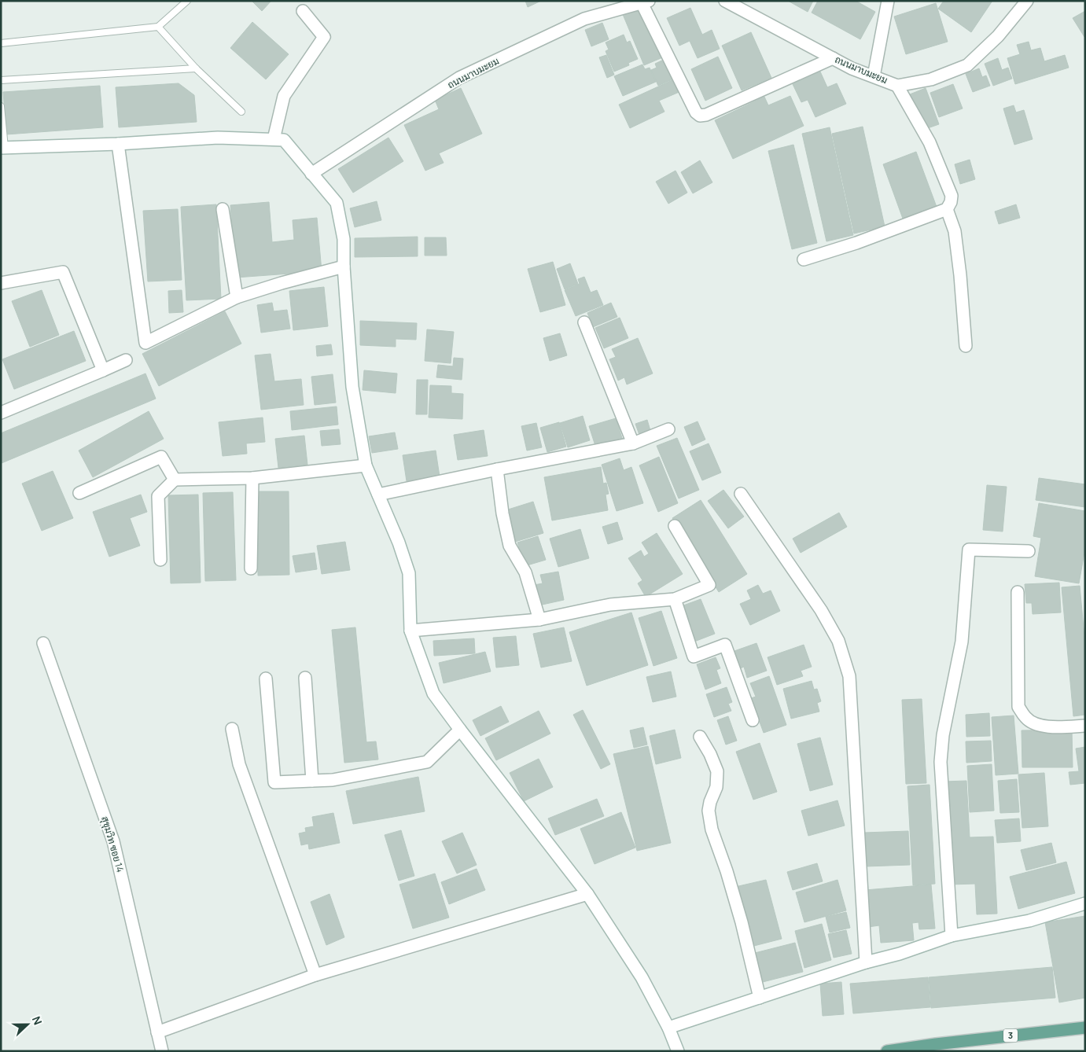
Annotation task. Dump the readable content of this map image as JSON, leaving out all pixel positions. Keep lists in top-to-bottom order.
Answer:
{
  "streets": {
    "main road": ["3"],
    "street": ["ถนนมาบมะยม", "สุขุมวิท ซอย 14"]
  },
  "north": "right"
}
